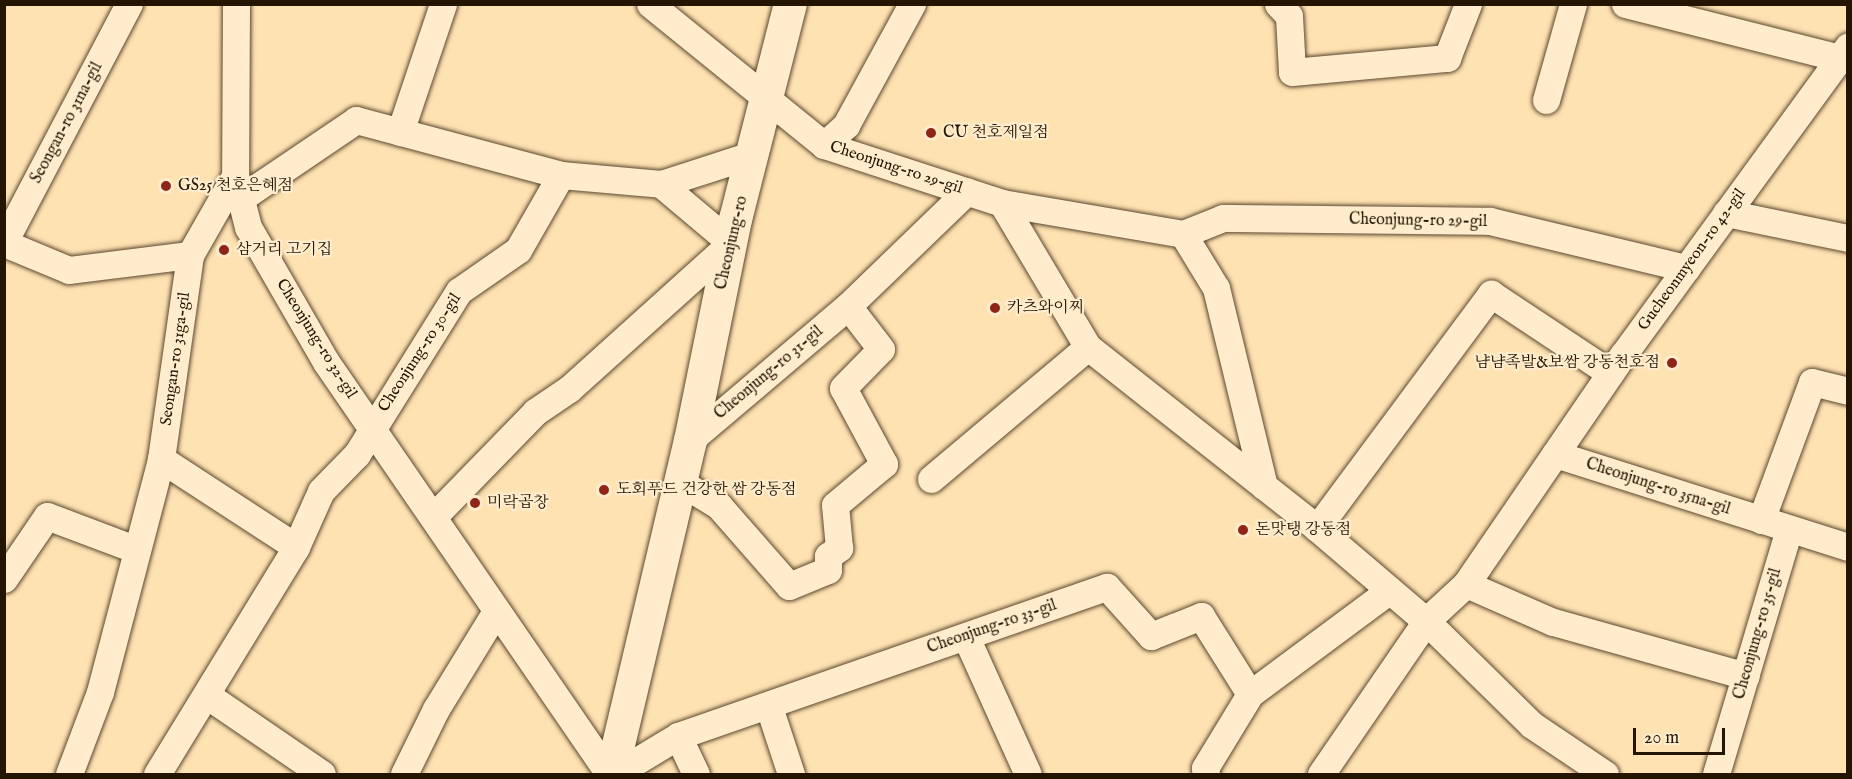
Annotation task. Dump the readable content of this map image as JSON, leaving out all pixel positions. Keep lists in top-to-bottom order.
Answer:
{
  "streets": {
    "street": [
      "Seongan-ro 31na-gil",
      "Cheonjung-ro 29-gil",
      "Cheonjung-ro",
      "Gucheonmyeon-ro 42-gil",
      "Cheonjung-ro 32-gil",
      "Cheonjung-ro 30-gil",
      "Seongan-ro 31ga-gil",
      "Cheonjung-ro 31-gil",
      "Cheonjung-ro 35na-gil",
      "Cheonjung-ro 33-gil",
      "Cheonjung-ro 35-gil"
    ]
  },
  "crossings": [
    ["Seongan-ro 31na-gil", "Seongan-ro 31ga-gil"],
    ["Cheonjung-ro 29-gil", "Cheonjung-ro"],
    ["Cheonjung-ro 29-gil", "Gucheonmyeon-ro 42-gil"],
    ["Cheonjung-ro 29-gil", "Cheonjung-ro 31-gil"],
    ["Cheonjung-ro", "Cheonjung-ro 32-gil"],
    ["Cheonjung-ro", "Cheonjung-ro 31-gil"],
    ["Cheonjung-ro", "Cheonjung-ro 33-gil"],
    ["Gucheonmyeon-ro 42-gil", "Cheonjung-ro 35na-gil"],
    ["Cheonjung-ro 32-gil", "Cheonjung-ro 30-gil"],
    ["Cheonjung-ro 32-gil", "Seongan-ro 31ga-gil"],
    ["Cheonjung-ro 32-gil", "Cheonjung-ro 33-gil"],
    ["Cheonjung-ro 35na-gil", "Cheonjung-ro 35-gil"]
  ],
  "places": [
    "CU 천호제일점",
    "GS25 천호은혜점",
    "삼거리 고기집",
    "카츠와이찌",
    "냠냠족발&보쌈 강동천호점",
    "도회푸드 건강한 쌈 강동점",
    "미락곱창",
    "돈맛탱 강동점"
  ],
  "scale_bar": "20 m"
}
